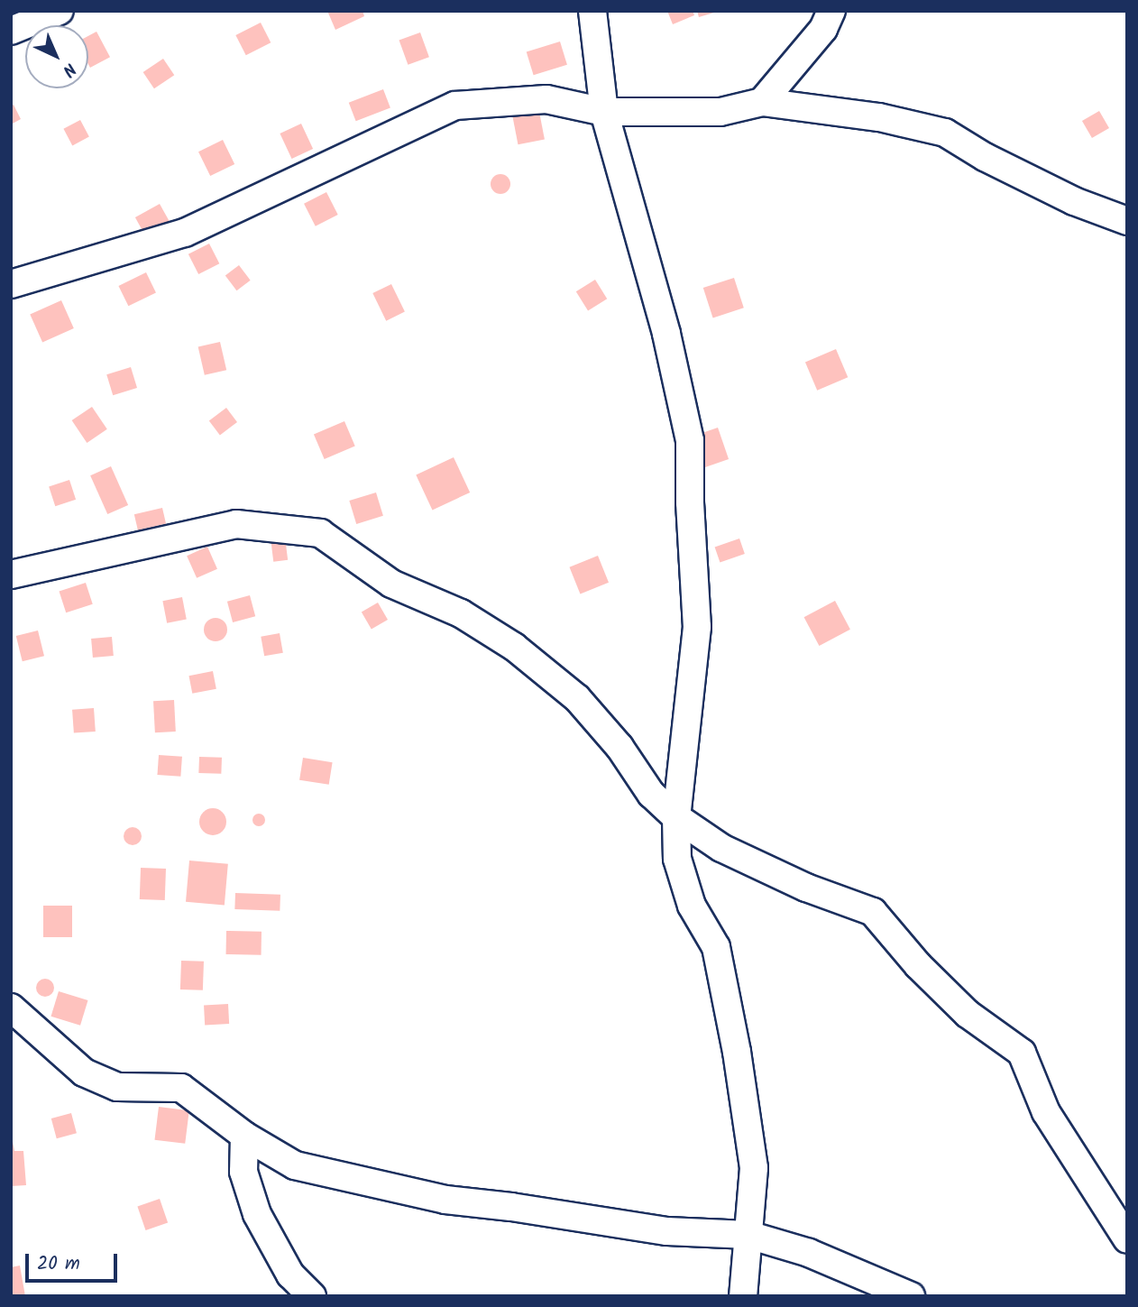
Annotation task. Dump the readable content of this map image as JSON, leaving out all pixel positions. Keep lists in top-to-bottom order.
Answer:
{
  "scale_bar": "20 m",
  "north": "bottom right"
}
